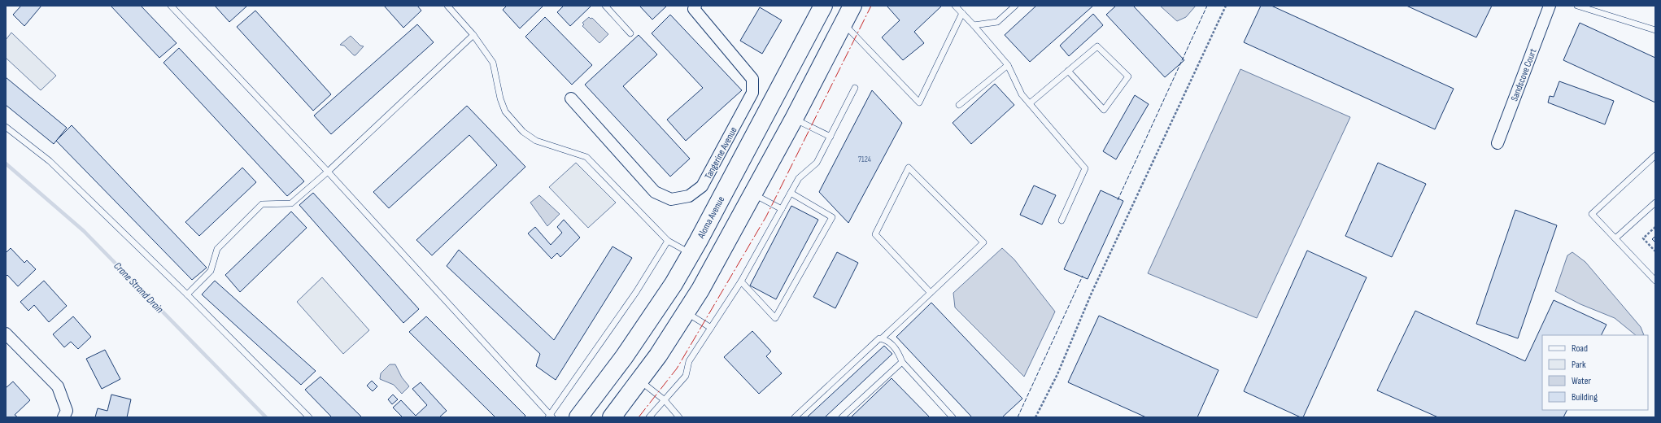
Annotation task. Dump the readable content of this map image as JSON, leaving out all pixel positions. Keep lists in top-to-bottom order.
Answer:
{
  "streets": {
    "main road": ["Aloma Avenue"],
    "street": ["Sandscove Court", "Tangerine Avenue"]
  },
  "water": ["Crane Strand Drain"],
  "house_numbers": ["7124"],
  "legend": [
    "Road",
    "Park",
    "Water",
    "Building"
  ]
}
